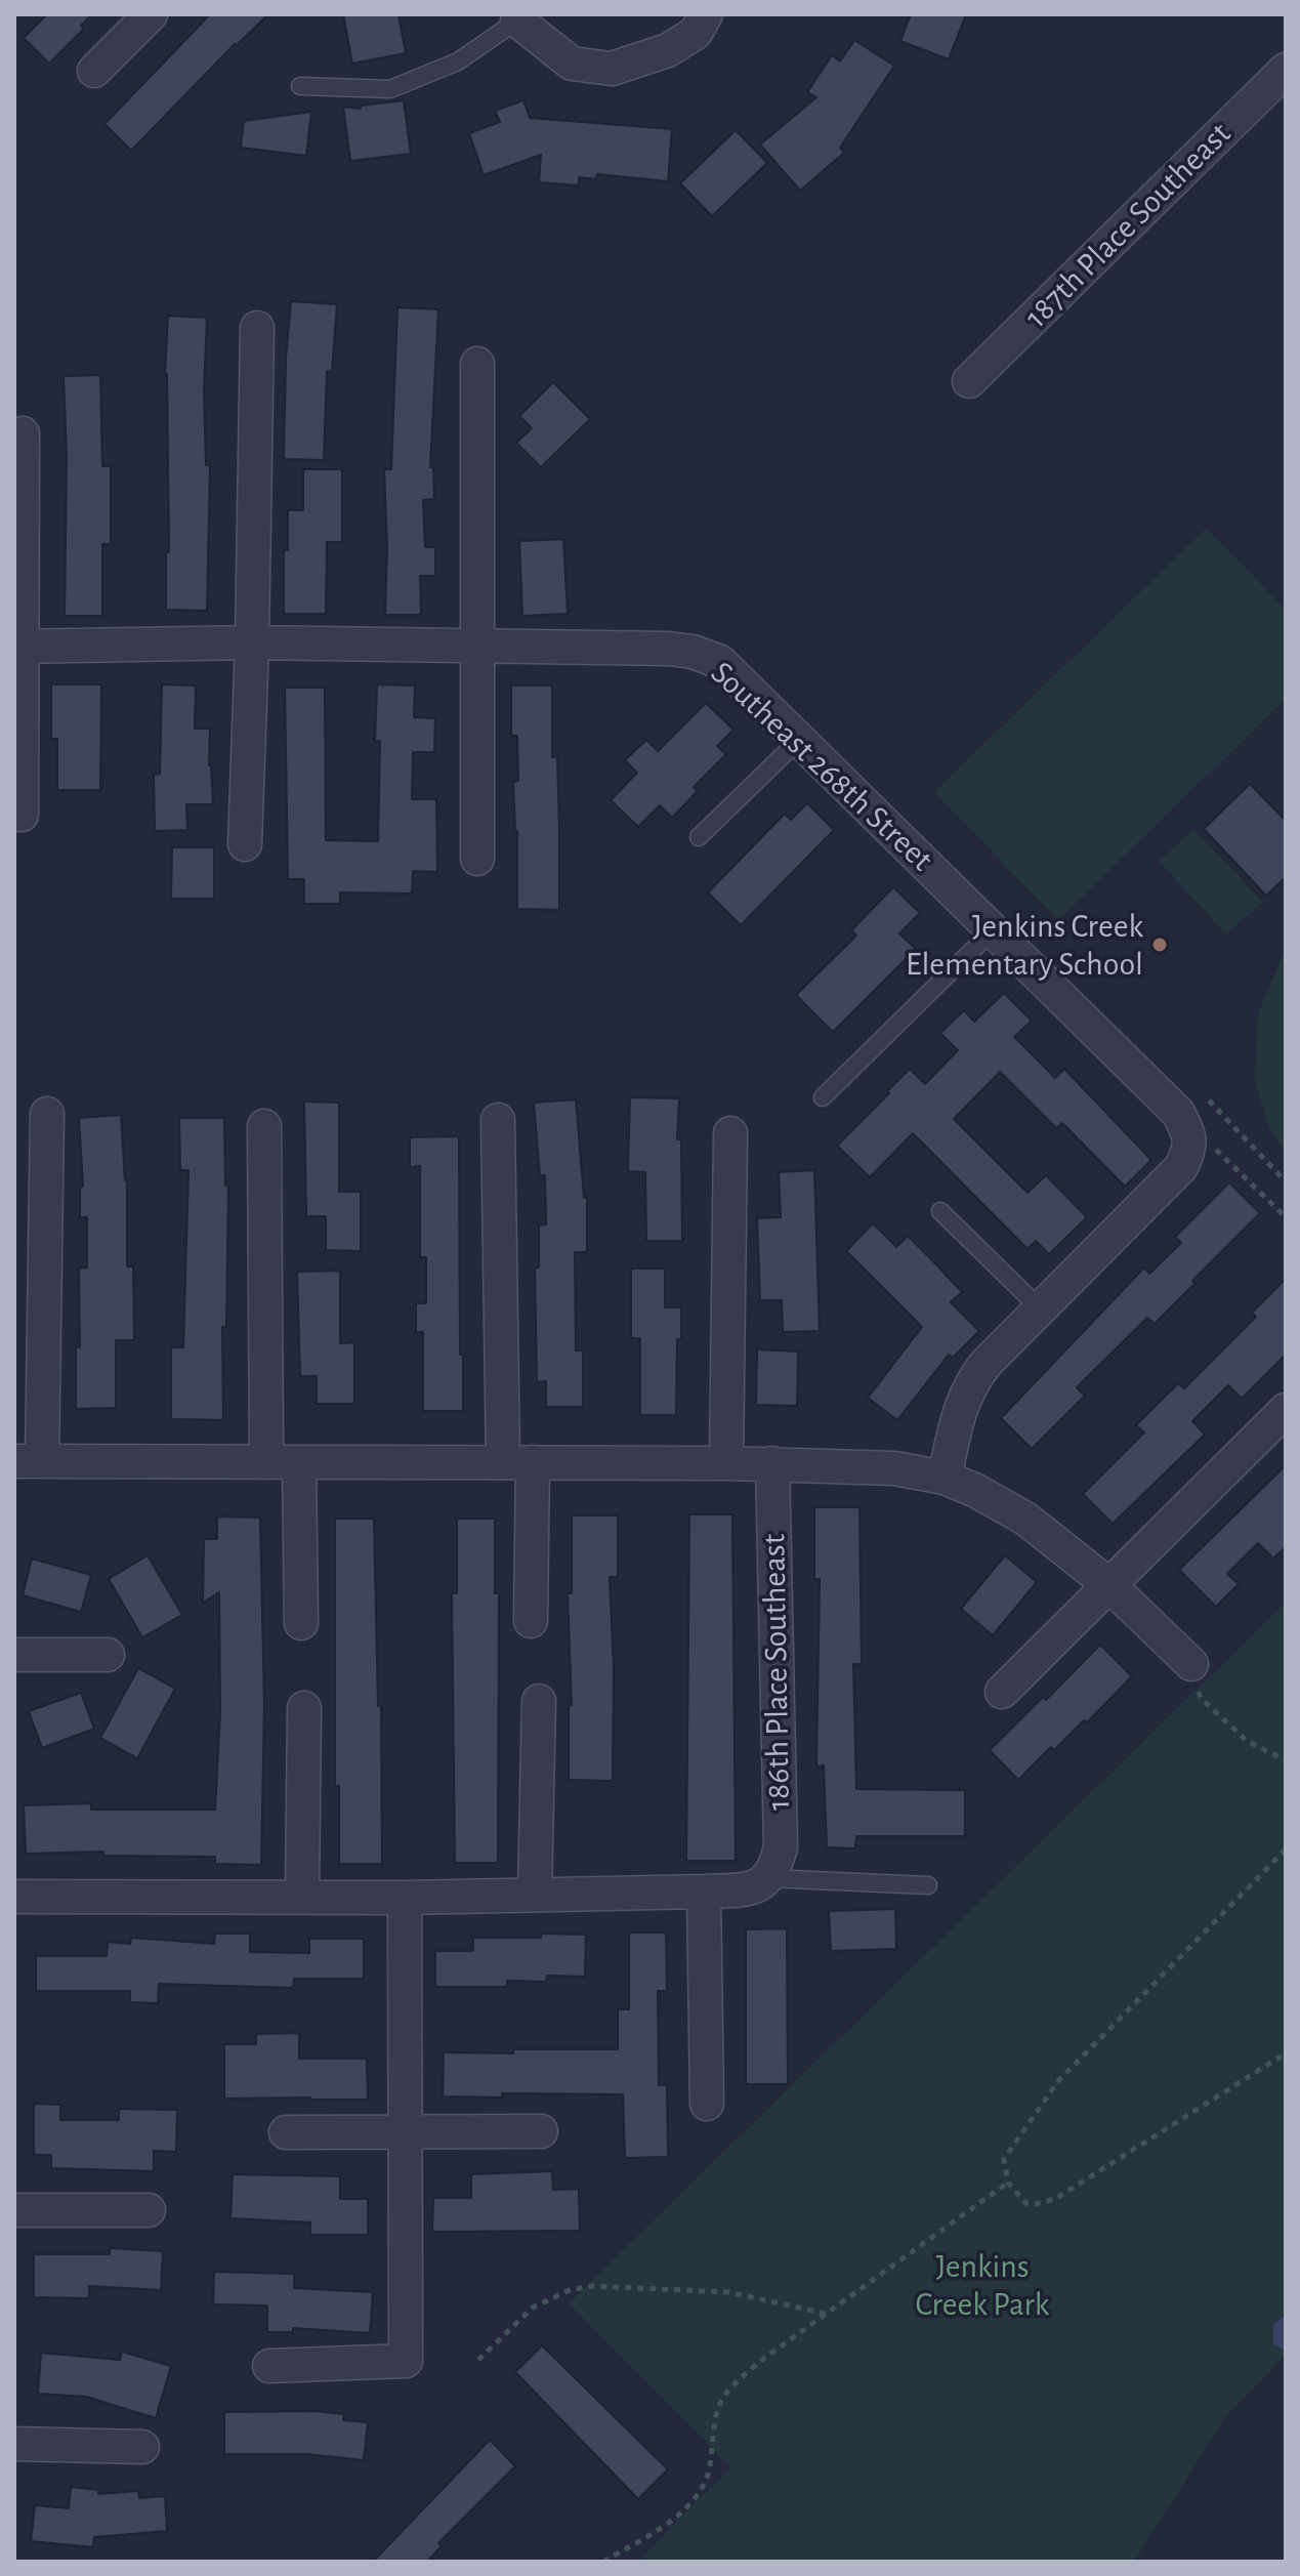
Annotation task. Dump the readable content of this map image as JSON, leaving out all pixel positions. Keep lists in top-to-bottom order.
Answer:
{
  "streets": {
    "street": ["187th Place Southeast", "Southeast 268th Street", "186th Place Southeast"]
  },
  "parks": ["Jenkins Creek Park"],
  "places": ["Jenkins Creek Elementary School"]
}
